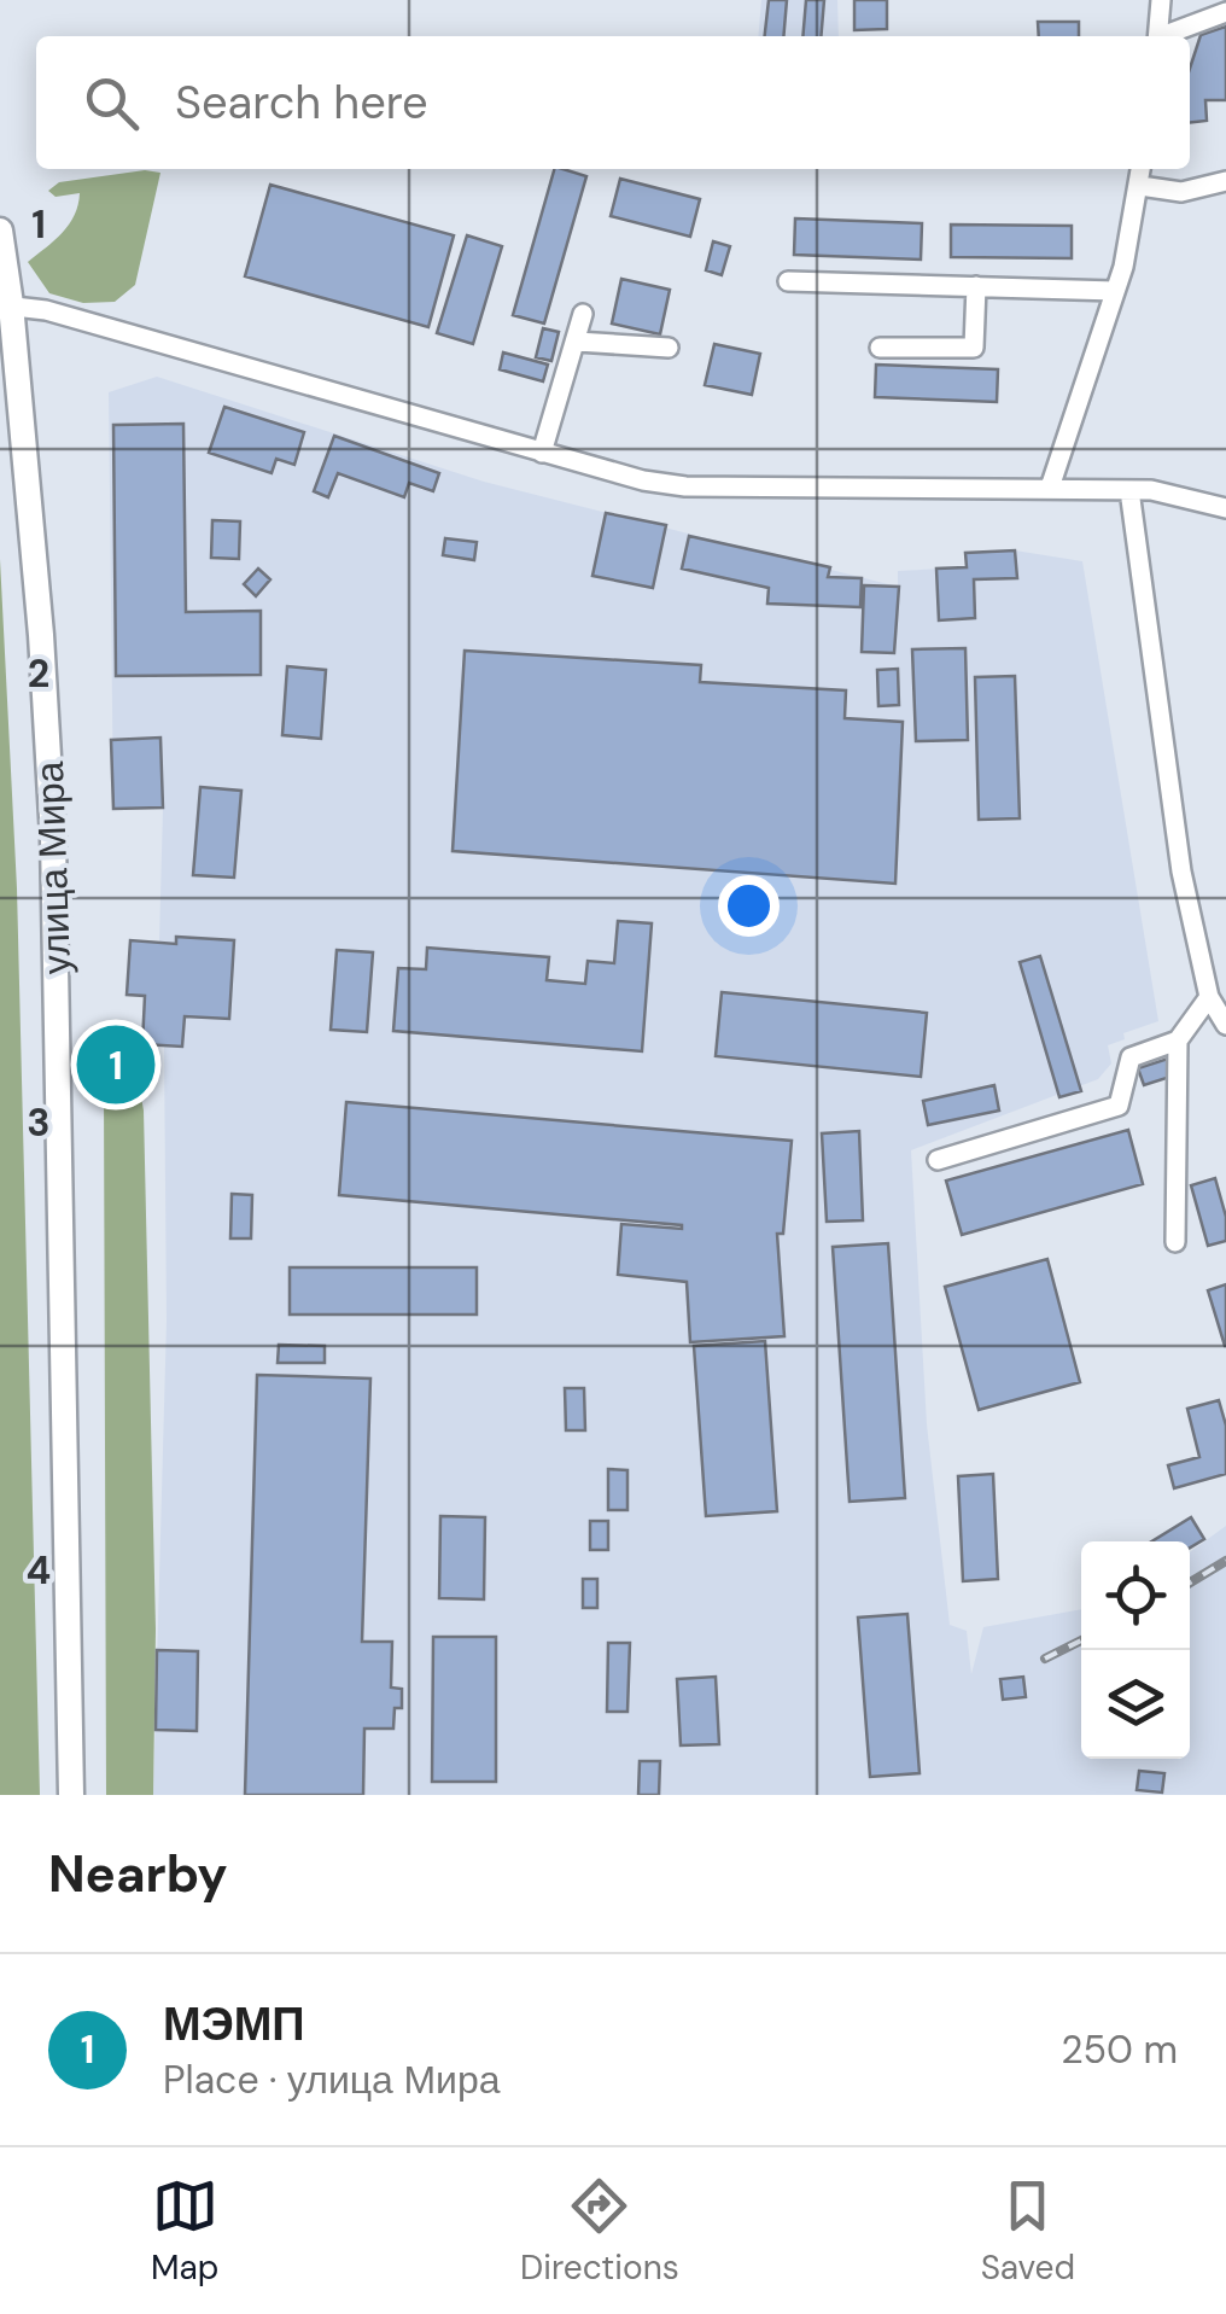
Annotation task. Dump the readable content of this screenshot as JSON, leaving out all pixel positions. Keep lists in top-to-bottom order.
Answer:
{
  "streets": {
    "main road": ["улица Мира"]
  },
  "page": {
    "search": "Search here",
    "pins": "1",
    "heading": "Nearby",
    "list": [
      {
        "mark": "1",
        "name": "МЭМП",
        "note": "Place · улица Мира",
        "value": "250 m"
      }
    ],
    "nav": ["Map", "Directions", "Saved"]
  },
  "grid": {
    "rows": [
      "1",
      "2",
      "3",
      "4"
    ]
  }
}
